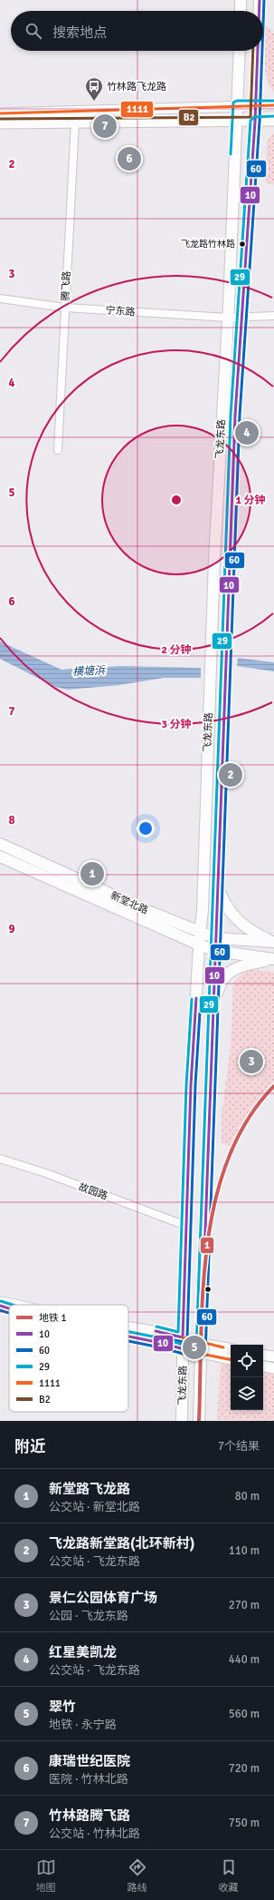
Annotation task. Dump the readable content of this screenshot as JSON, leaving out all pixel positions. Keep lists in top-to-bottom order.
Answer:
{
  "streets": {
    "main road": ["飞龙东路", "新堂北路"],
    "street": ["腾飞路", "宁东路", "故园路"]
  },
  "crossings": [
    ["腾飞路", "宁东路"],
    ["宁东路", "飞龙东路"],
    ["飞龙东路", "新堂北路"],
    ["飞龙东路", "故园路"]
  ],
  "water": ["横塘浜"],
  "places": {
    "bus stop": ["竹林路飞龙路"],
    "other": ["飞龙路竹林路"]
  },
  "lines": [
    "transit line 10",
    "transit line 60",
    "transit line B2",
    "transit line 29",
    "transit line 1111",
    "metro line 1"
  ],
  "legend": [
    "地铁 1",
    "10",
    "60",
    "29",
    "1111",
    "B2"
  ],
  "page": {
    "search": "搜索地点",
    "pins": [
      "7",
      "6",
      "4",
      "2",
      "1",
      "3",
      "5"
    ],
    "heading": ["附近", "7个结果"],
    "list": [
      {
        "mark": "1",
        "name": "新堂路飞龙路",
        "note": "公交站 · 新堂北路",
        "value": "80 m"
      },
      {
        "mark": "2",
        "name": "飞龙路新堂路(北环新村)",
        "note": "公交站 · 飞龙东路",
        "value": "110 m"
      },
      {
        "mark": "3",
        "name": "景仁公园体育广场",
        "note": "公园 · 飞龙东路",
        "value": "270 m"
      },
      {
        "mark": "4",
        "name": "红星美凯龙",
        "note": "公交站 · 飞龙东路",
        "value": "440 m"
      },
      {
        "mark": "5",
        "name": "翠竹",
        "note": "地铁 · 永宁路",
        "value": "560 m"
      },
      {
        "mark": "6",
        "name": "康瑞世纪医院",
        "note": "医院 · 竹林北路",
        "value": "720 m"
      },
      {
        "mark": "7",
        "name": "竹林路腾飞路",
        "note": "公交站 · 竹林北路",
        "value": "750 m"
      }
    ],
    "nav": ["地图", "路线", "收藏"]
  },
  "grid": {
    "rows": [
      "2",
      "3",
      "4",
      "5",
      "6",
      "7",
      "8",
      "9"
    ]
  },
  "rings": ["1 分钟", "2 分钟", "3 分钟"]
}
